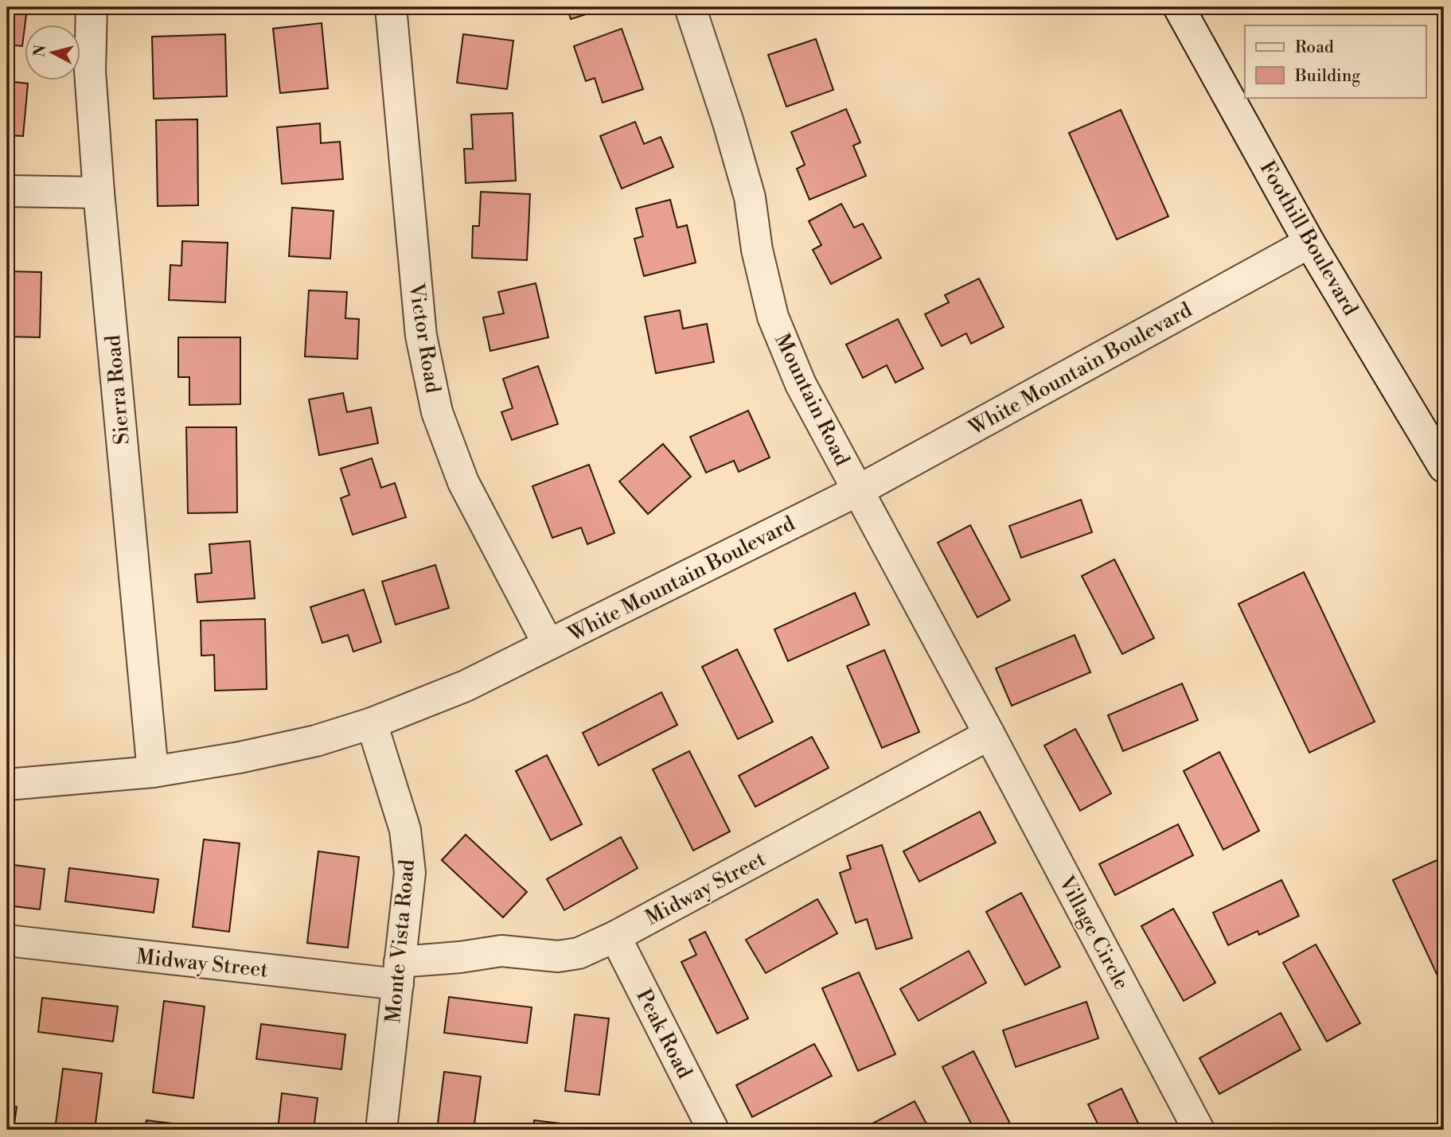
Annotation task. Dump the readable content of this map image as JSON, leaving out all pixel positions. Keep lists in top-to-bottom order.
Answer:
{
  "streets": {
    "street": [
      "Foothill Boulevard",
      "Victor Road",
      "White Mountain Boulevard",
      "Sierra Road",
      "Mountain Road",
      "Midway Street",
      "Village Circle",
      "Monte Vista Road",
      "Peak Road"
    ]
  },
  "crossings": [
    ["Foothill Boulevard", "White Mountain Boulevard"],
    ["Victor Road", "White Mountain Boulevard"],
    ["White Mountain Boulevard", "Sierra Road"],
    ["White Mountain Boulevard", "Mountain Road"],
    ["White Mountain Boulevard", "Monte Vista Road"],
    ["Mountain Road", "Midway Street"],
    ["Mountain Road", "Village Circle"],
    ["Midway Street", "Village Circle"],
    ["Midway Street", "Monte Vista Road"],
    ["Midway Street", "Peak Road"]
  ],
  "legend": ["Road", "Building"],
  "north": "left"
}
